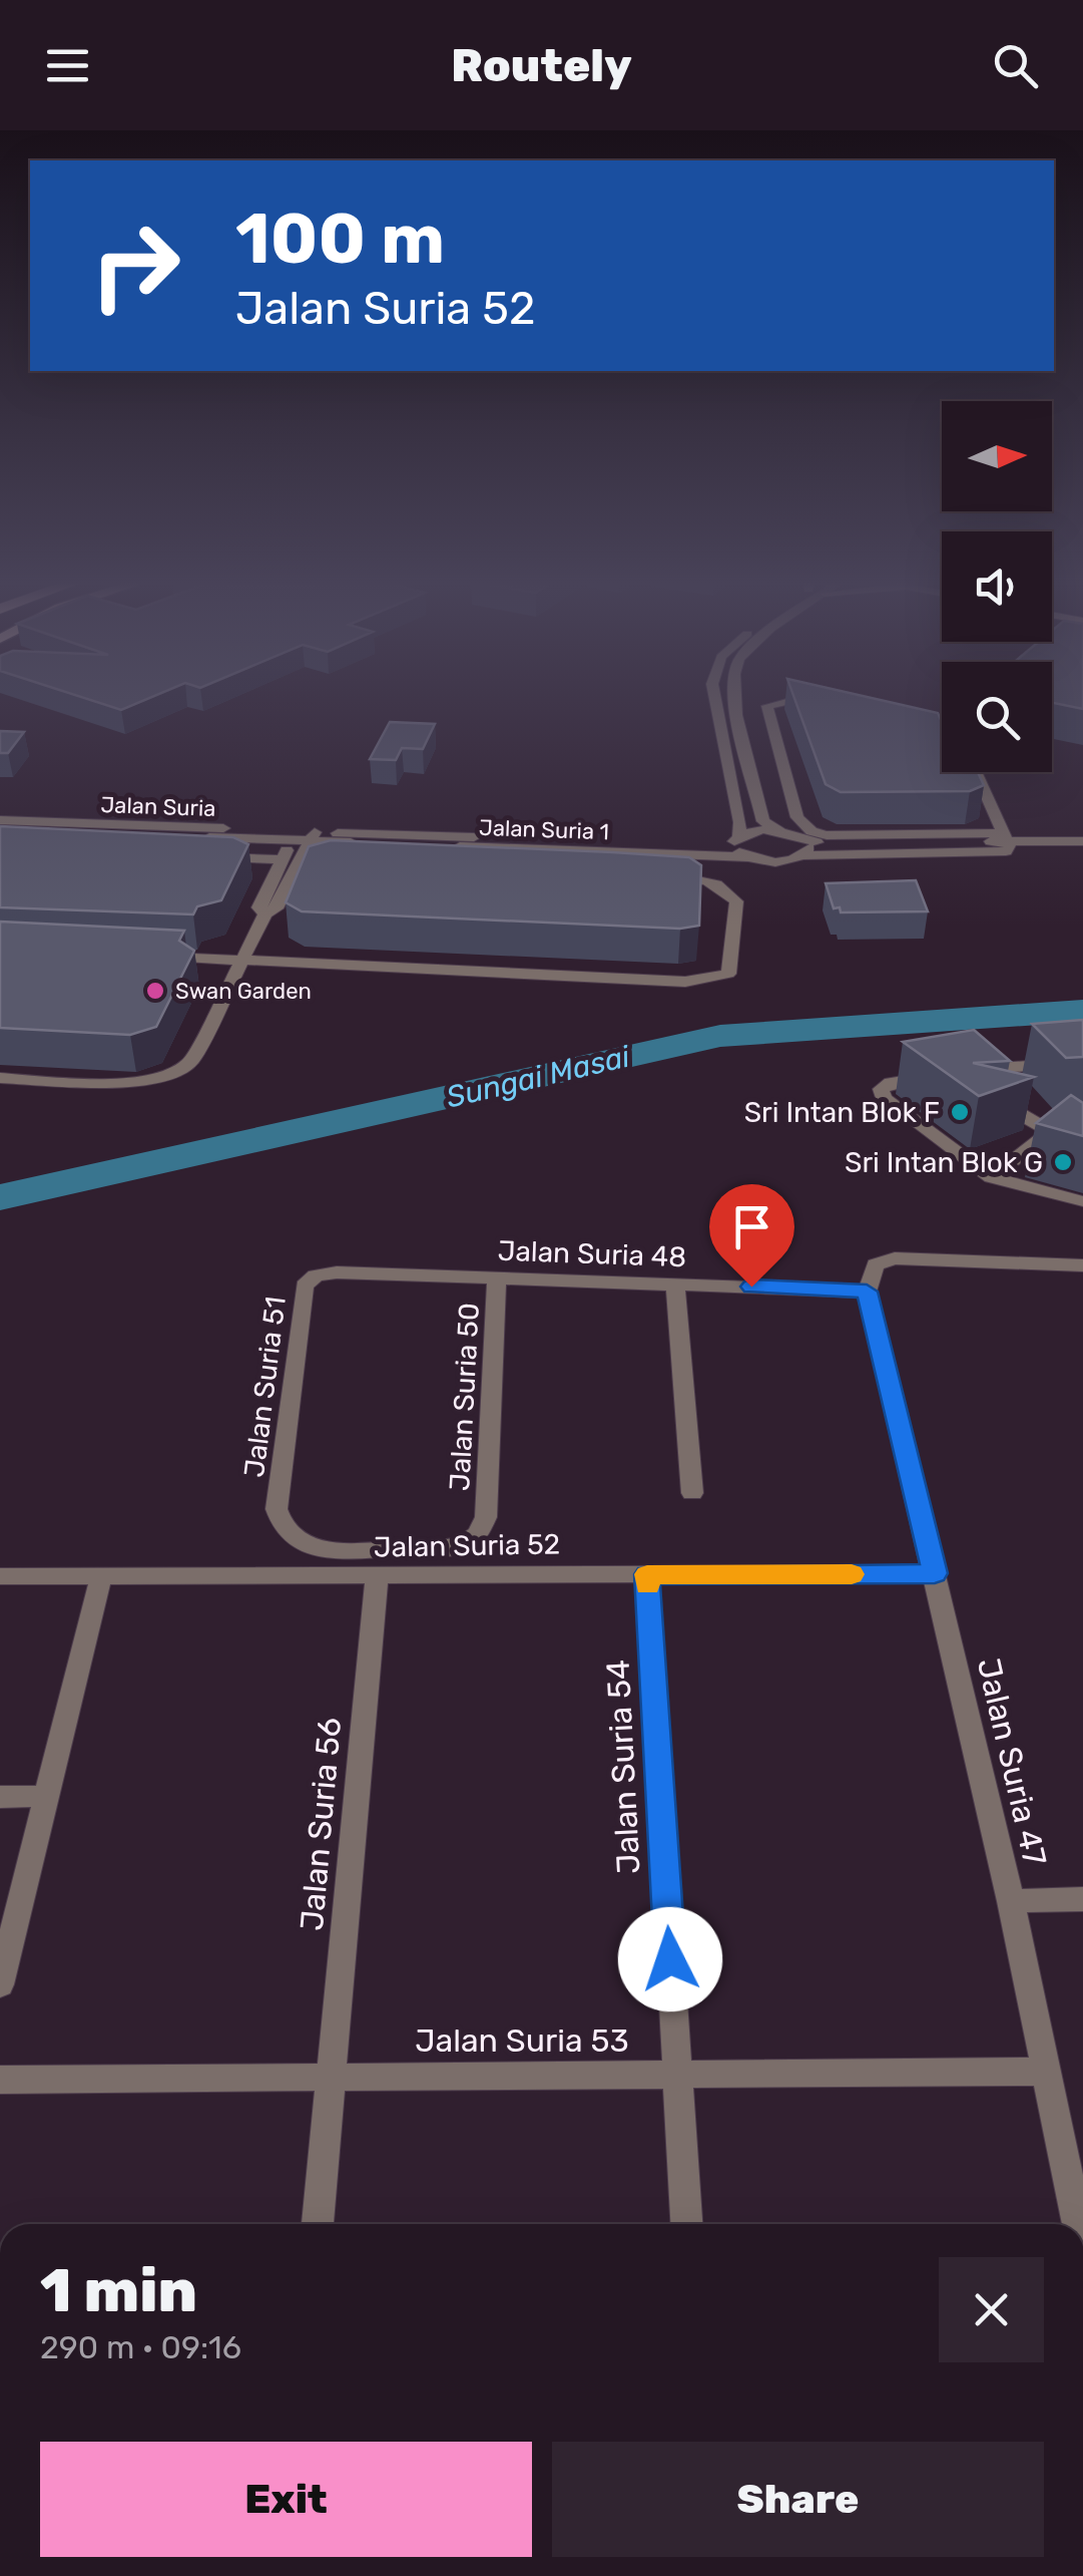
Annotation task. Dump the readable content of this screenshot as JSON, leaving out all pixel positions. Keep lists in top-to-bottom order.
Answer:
{
  "streets": {
    "street": [
      "Jalan Suria",
      "Jalan Suria 1",
      "Jalan Suria 48",
      "Jalan Suria 51",
      "Jalan Suria 50",
      "Jalan Suria 52",
      "Jalan Suria 47",
      "Jalan Suria 54",
      "Jalan Suria 56",
      "Jalan Suria 53"
    ]
  },
  "crossings": [
    ["Jalan Suria", "Jalan Suria 1"],
    ["Jalan Suria 48", "Jalan Suria 51"],
    ["Jalan Suria 48", "Jalan Suria 50"],
    ["Jalan Suria 48", "Jalan Suria 47"],
    ["Jalan Suria 51", "Jalan Suria 50"],
    ["Jalan Suria 52", "Jalan Suria 47"],
    ["Jalan Suria 52", "Jalan Suria 54"],
    ["Jalan Suria 52", "Jalan Suria 56"],
    ["Jalan Suria 47", "Jalan Suria 53"],
    ["Jalan Suria 54", "Jalan Suria 53"],
    ["Jalan Suria 56", "Jalan Suria 53"]
  ],
  "water": ["Sungai Masai"],
  "places": ["Swan Garden", "Sri Intan Blok F", "Sri Intan Blok G"],
  "north": "right",
  "page": {
    "header": "Routely",
    "turn": ["100 m", "Jalan Suria 52"],
    "heading": ["1 min", "290 m · 09:16"],
    "buttons": ["Exit", "Share"]
  }
}
